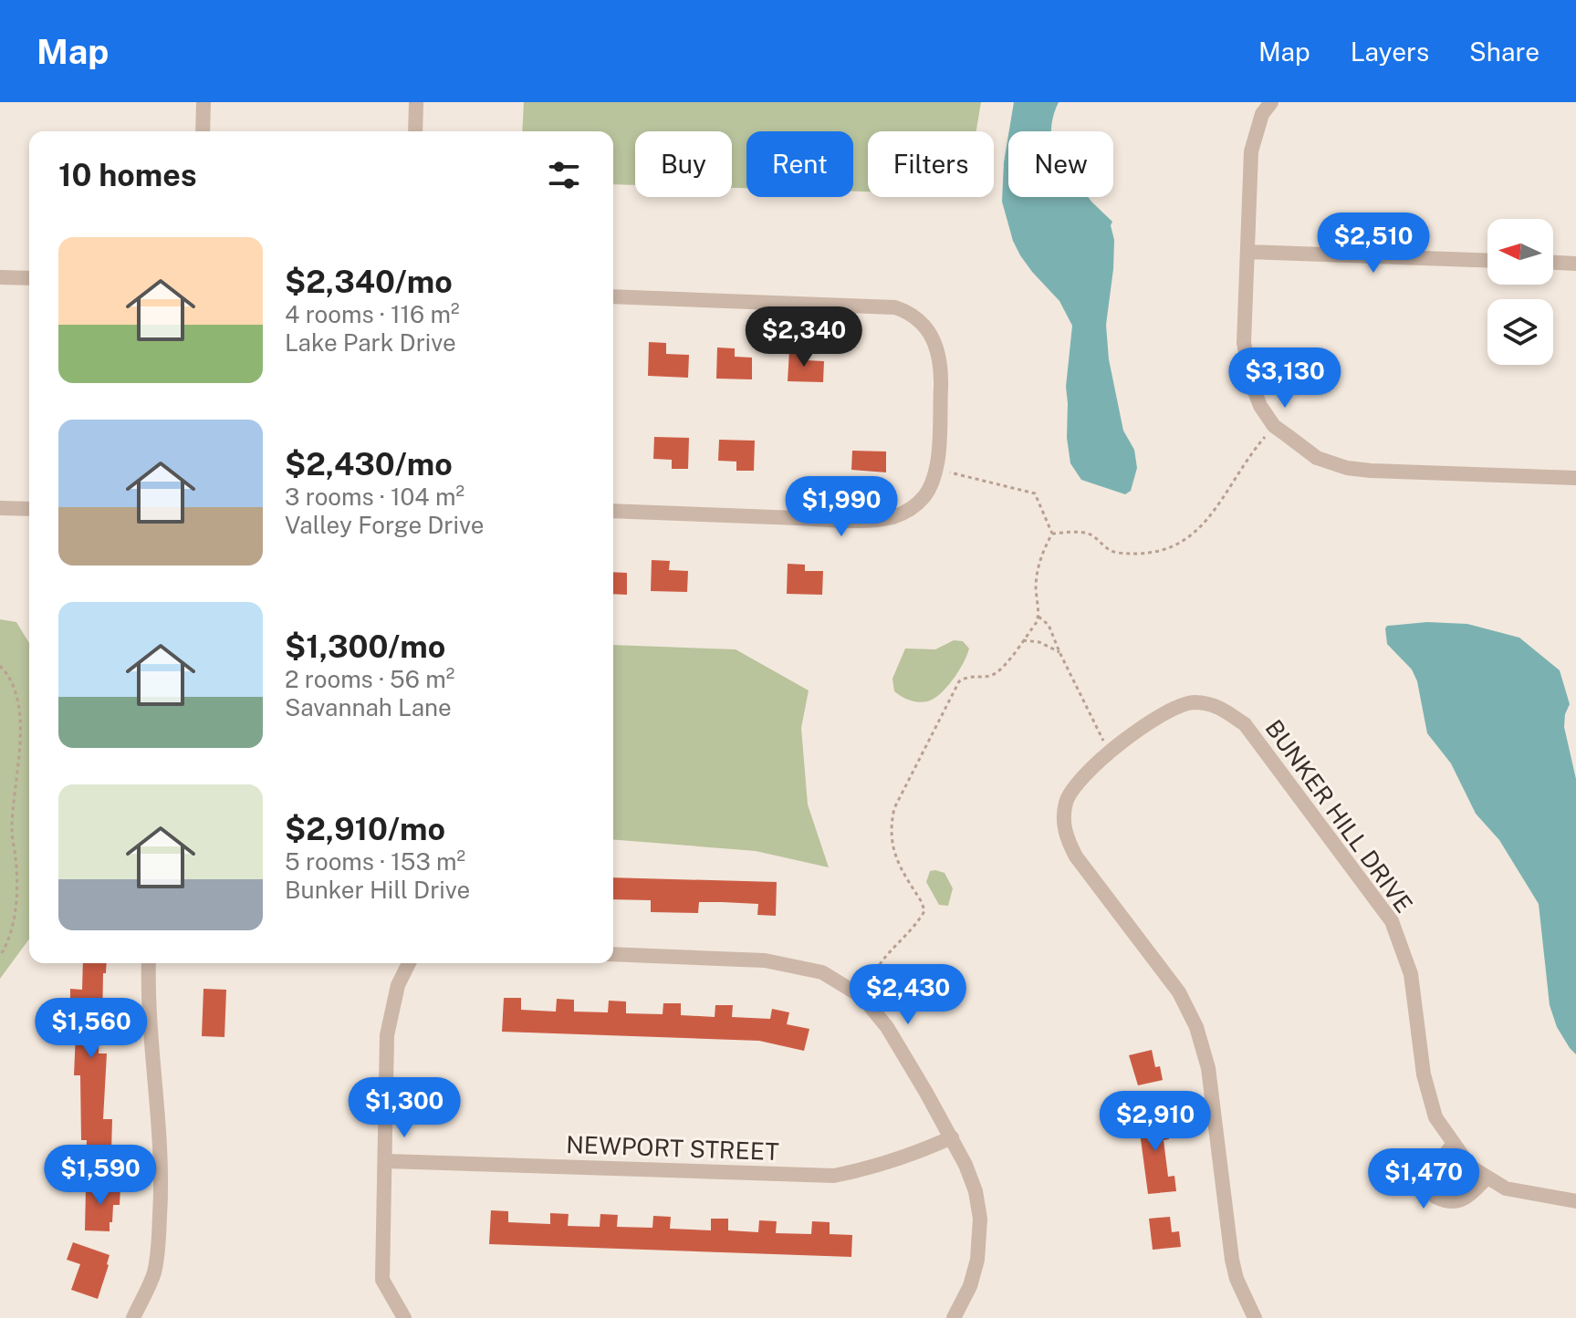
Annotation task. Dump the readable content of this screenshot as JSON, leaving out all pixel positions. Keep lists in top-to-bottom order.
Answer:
{
  "streets": {
    "street": ["BUNKER HILL DRIVE", "NEWPORT STREET"]
  },
  "north": "left",
  "page": {
    "header": "Map",
    "nav": ["Map", "Layers", "Share"],
    "chip": [
      "Buy",
      "Rent",
      "Filters",
      "New"
    ],
    "heading": "10 homes",
    "price": [
      "$2,510",
      "$2,340",
      "$3,130",
      "$1,990",
      "$2,430",
      "$1,560",
      "$1,300",
      "$2,910",
      "$1,590",
      "$1,470"
    ],
    "list": [
      {
        "name": "$2,340/mo",
        "note": "4 rooms · 116 m² · Lake Park Drive"
      },
      {
        "name": "$2,430/mo",
        "note": "3 rooms · 104 m² · Valley Forge Drive"
      },
      {
        "name": "$1,300/mo",
        "note": "2 rooms · 56 m² · Savannah Lane"
      },
      {
        "name": "$2,910/mo",
        "note": "5 rooms · 153 m² · Bunker Hill Drive"
      }
    ]
  }
}
